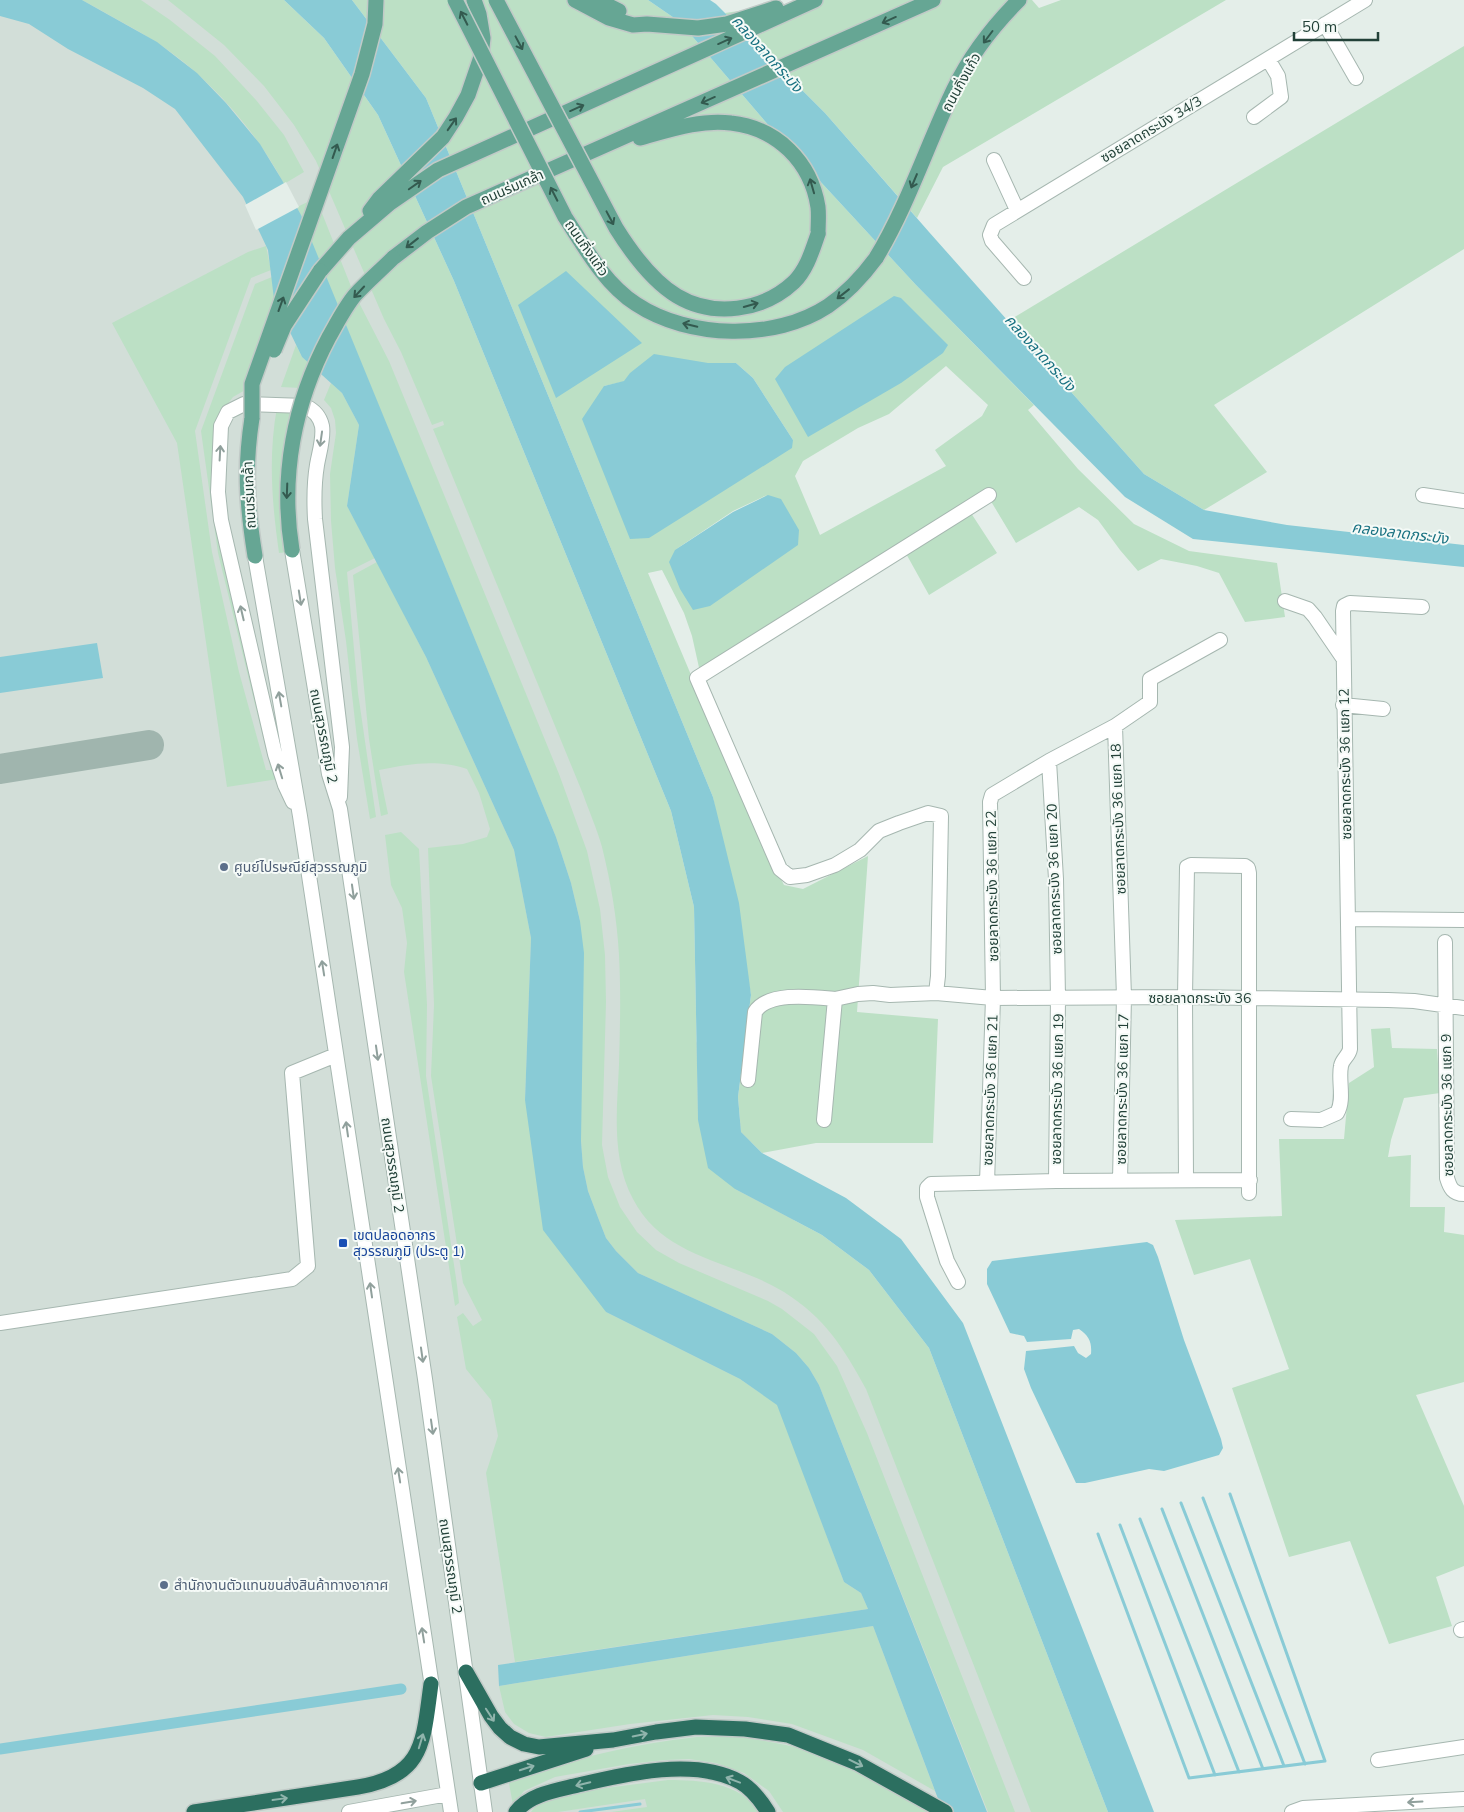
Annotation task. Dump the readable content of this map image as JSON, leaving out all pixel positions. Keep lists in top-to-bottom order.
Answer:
{
  "streets": {
    "main road": ["ถนนกิ่งแก้ว", "ถนนร่มเกล้า"],
    "street": [
      "ซอยลาดกระบัง 34/3",
      "ถนนสุวรรณภูมิ 2",
      "ซอยลาดกระบัง 36 แยก 12",
      "ซอยลาดกระบัง 36 แยก 18",
      "ซอยลาดกระบัง 36 แยก 20",
      "ซอยลาดกระบัง 36 แยก 22",
      "ซอยลาดกระบัง 36",
      "ซอยลาดกระบัง 36 แยก 19",
      "ซอยลาดกระบัง 36 แยก 17",
      "ซอยลาดกระบัง 36 แยก 21",
      "ซอยลาดกระบัง 36 แยก 9"
    ]
  },
  "crossings": [
    ["ถนนร่มเกล้า", "ถนนสุวรรณภูมิ 2"],
    ["ซอยลาดกระบัง 36 แยก 12", "ซอยลาดกระบัง 36"],
    ["ซอยลาดกระบัง 36 แยก 18", "ซอยลาดกระบัง 36 แยก 22"],
    ["ซอยลาดกระบัง 36 แยก 18", "ซอยลาดกระบัง 36"],
    ["ซอยลาดกระบัง 36 แยก 18", "ซอยลาดกระบัง 36 แยก 17"],
    ["ซอยลาดกระบัง 36 แยก 20", "ซอยลาดกระบัง 36 แยก 22"],
    ["ซอยลาดกระบัง 36 แยก 20", "ซอยลาดกระบัง 36"],
    ["ซอยลาดกระบัง 36 แยก 20", "ซอยลาดกระบัง 36 แยก 19"],
    ["ซอยลาดกระบัง 36 แยก 22", "ซอยลาดกระบัง 36"],
    ["ซอยลาดกระบัง 36 แยก 22", "ซอยลาดกระบัง 36 แยก 21"],
    ["ซอยลาดกระบัง 36", "ซอยลาดกระบัง 36 แยก 19"],
    ["ซอยลาดกระบัง 36", "ซอยลาดกระบัง 36 แยก 17"],
    ["ซอยลาดกระบัง 36", "ซอยลาดกระบัง 36 แยก 21"],
    ["ซอยลาดกระบัง 36", "ซอยลาดกระบัง 36 แยก 9"]
  ],
  "water": ["คลองลาดกระบัง"],
  "places": {
    "other": ["ศูนย์ไปรษณีย์สุวรรณภูมิ", "สำนักงานตัวแทนขนส่งสินค้าทางอากาศ"],
    "transit": ["เขตปลอดอากร สุวรรณภูมิ (ประตู 1)"]
  },
  "scale_bar": "50 m"
}
